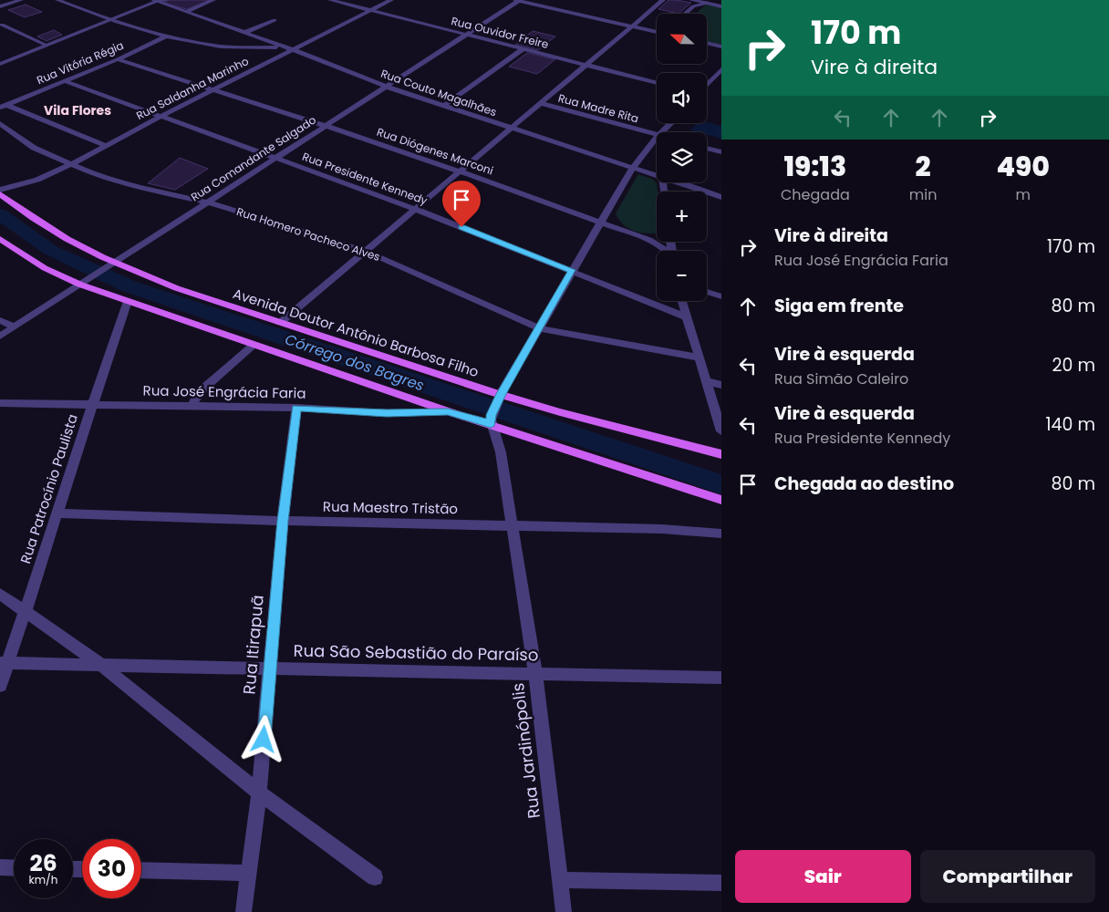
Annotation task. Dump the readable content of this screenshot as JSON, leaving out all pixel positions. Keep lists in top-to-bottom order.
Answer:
{
  "streets": {
    "main road": ["Avenida Doutor Antônio Barbosa Filho"],
    "street": [
      "Rua Ouvidor Freire",
      "Rua Vitória Régia",
      "Rua Saldanha Marinho",
      "Rua Couto Magalhães",
      "Rua Madre Rita",
      "Rua Diógenes Marconi",
      "Rua Comandante Salgado",
      "Rua Presidente Kennedy",
      "Rua Homero Pacheco Alves",
      "Rua José Engrácia Faria",
      "Rua Patrocínio Paulista",
      "Rua Maestro Tristão",
      "Rua Itirapuã",
      "Rua São Sebastião do Paraíso",
      "Rua Jardinópolis"
    ]
  },
  "crossings": [
    ["Rua Ouvidor Freire", "Rua Saldanha Marinho"],
    ["Rua Ouvidor Freire", "Rua Comandante Salgado"],
    ["Rua Vitória Régia", "Rua Diógenes Marconi"],
    ["Rua Vitória Régia", "Rua Presidente Kennedy"],
    ["Rua Saldanha Marinho", "Rua Couto Magalhães"],
    ["Rua Saldanha Marinho", "Rua Diógenes Marconi"],
    ["Rua Saldanha Marinho", "Rua Presidente Kennedy"],
    ["Rua Saldanha Marinho", "Rua Homero Pacheco Alves"],
    ["Rua Couto Magalhães", "Rua Comandante Salgado"],
    ["Rua Diógenes Marconi", "Rua Comandante Salgado"],
    ["Rua Comandante Salgado", "Rua Presidente Kennedy"],
    ["Rua Comandante Salgado", "Rua Homero Pacheco Alves"],
    ["Rua Comandante Salgado", "Avenida Doutor Antônio Barbosa Filho"],
    ["Rua José Engrácia Faria", "Rua Patrocínio Paulista"],
    ["Rua José Engrácia Faria", "Rua Itirapuã"],
    ["Rua Patrocínio Paulista", "Rua Maestro Tristão"],
    ["Rua Patrocínio Paulista", "Rua São Sebastião do Paraíso"],
    ["Rua Maestro Tristão", "Rua Itirapuã"],
    ["Rua Maestro Tristão", "Rua Jardinópolis"],
    ["Rua Itirapuã", "Rua São Sebastião do Paraíso"],
    ["Rua São Sebastião do Paraíso", "Rua Jardinópolis"]
  ],
  "districts": ["Vila Flores"],
  "water": ["Córrego dos Bagres"],
  "north": "left",
  "page": {
    "turn": ["170 m", "Vire à direita"],
    "map_buttons": ["+", "−"],
    "eta": [
      "19:13",
      "Chegada",
      "2",
      "min",
      "490",
      "m"
    ],
    "list": [
      {
        "name": "Vire à direita",
        "note": "Rua José Engrácia Faria",
        "value": "170 m"
      },
      {
        "name": "Siga em frente",
        "value": "80 m"
      },
      {
        "name": "Vire à esquerda",
        "note": "Rua Simão Caleiro",
        "value": "20 m"
      },
      {
        "name": "Vire à esquerda",
        "note": "Rua Presidente Kennedy",
        "value": "140 m"
      },
      {
        "name": "Chegada ao destino",
        "value": "80 m"
      }
    ],
    "speed": "26 km/h",
    "limit": "30",
    "buttons": ["Sair", "Compartilhar"]
  }
}
